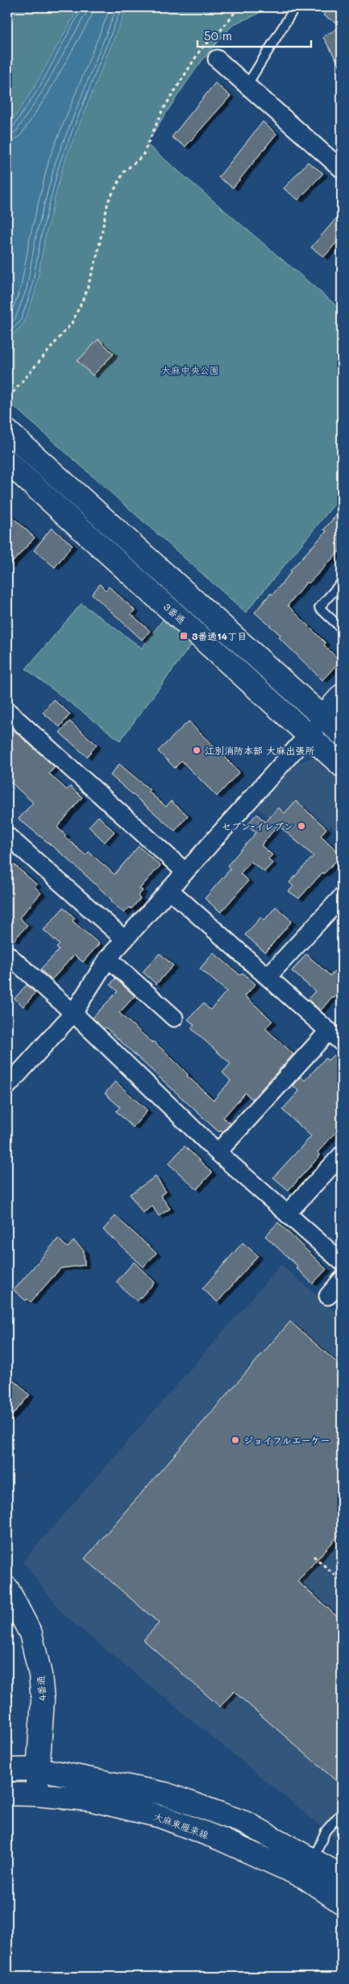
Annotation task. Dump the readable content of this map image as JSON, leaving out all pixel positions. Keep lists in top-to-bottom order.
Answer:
{
  "streets": {
    "street": ["3番通", "4番通", "大麻東雁来線"]
  },
  "crossings": [
    ["4番通", "大麻東雁来線"]
  ],
  "parks": ["大麻中央公園"],
  "places": {
    "transit": ["3番通14丁目"],
    "other": ["江別消防本部 大麻出張所", "セブン-イレブン", "ジョイフルエーケー"]
  },
  "scale_bar": "50 m"
}
